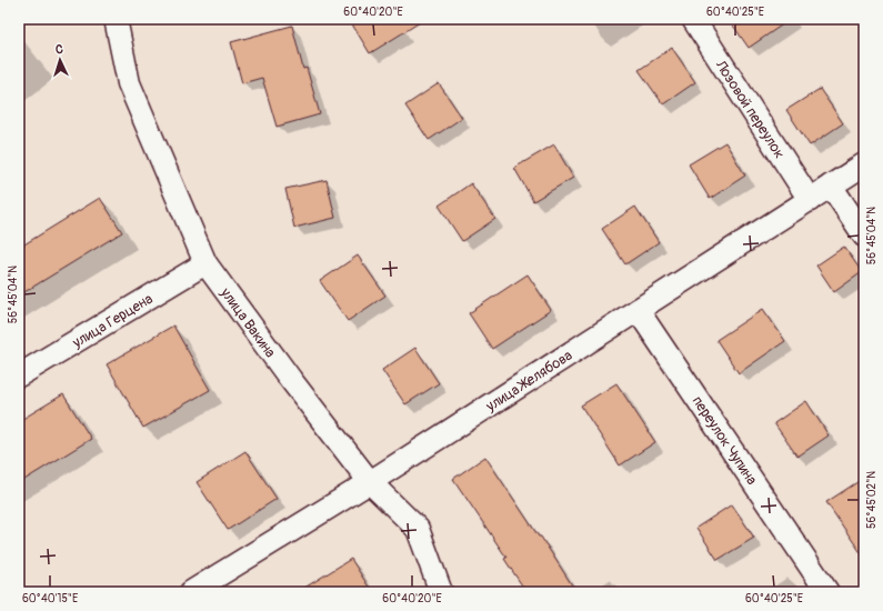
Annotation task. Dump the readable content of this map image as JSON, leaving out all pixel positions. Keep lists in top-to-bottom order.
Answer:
{
  "streets": {
    "street": [
      "Лозовой переулок",
      "улица Герцена",
      "улица Вакина",
      "улица Желябова",
      "переулок Чупина"
    ]
  },
  "crossings": [
    ["Лозовой переулок", "улица Желябова"],
    ["улица Герцена", "улица Вакина"],
    ["улица Вакина", "улица Желябова"],
    ["улица Желябова", "переулок Чупина"]
  ],
  "north": "top",
  "coordinates": [
    "60°40'20\"E",
    "60°40'25\"E",
    "56°45'04\"N",
    "56°45'02\"N",
    "60°40'15\"E"
  ]
}
